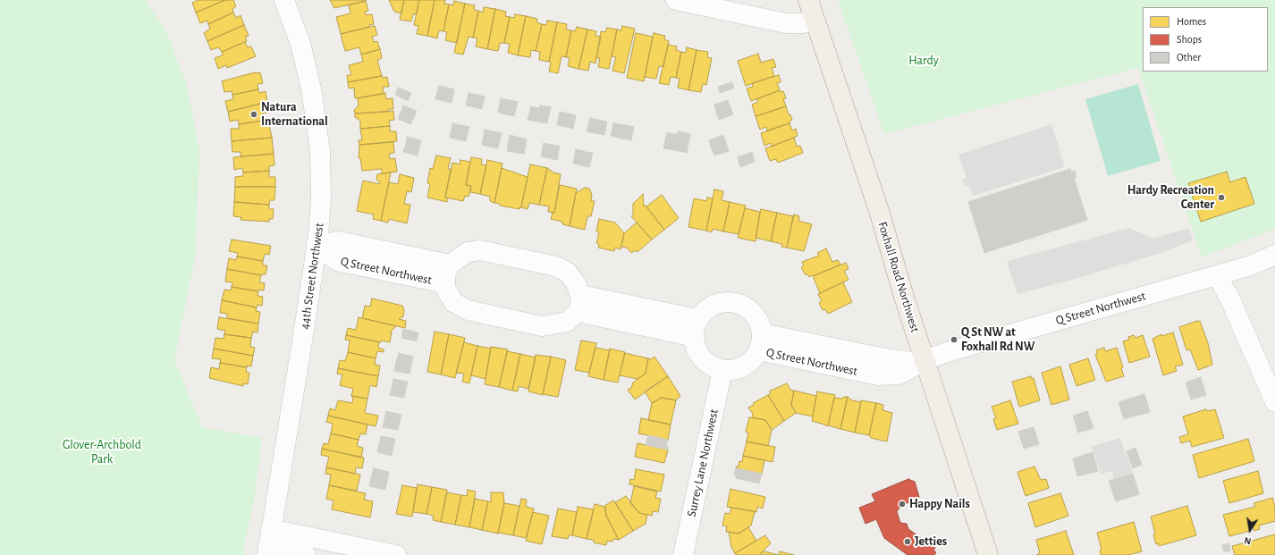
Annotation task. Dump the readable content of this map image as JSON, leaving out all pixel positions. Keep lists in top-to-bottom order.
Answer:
{
  "streets": {
    "main road": ["Foxhall Road Northwest"],
    "street": ["Q Street Northwest", "44th Street Northwest", "Surrey Lane Northwest"]
  },
  "crossings": [
    ["Q Street Northwest", "44th Street Northwest"],
    ["Q Street Northwest", "Foxhall Road Northwest"],
    ["Q Street Northwest", "Surrey Lane Northwest"]
  ],
  "parks": ["Hardy", "Glover-Archbold Park"],
  "places": [
    "Natura International",
    "Hardy Recreation Center",
    "Q St NW at Foxhall Rd NW",
    "Happy Nails",
    "Jetties"
  ],
  "legend": ["Homes", "Shops", "Other"],
  "north": "bottom"
}
